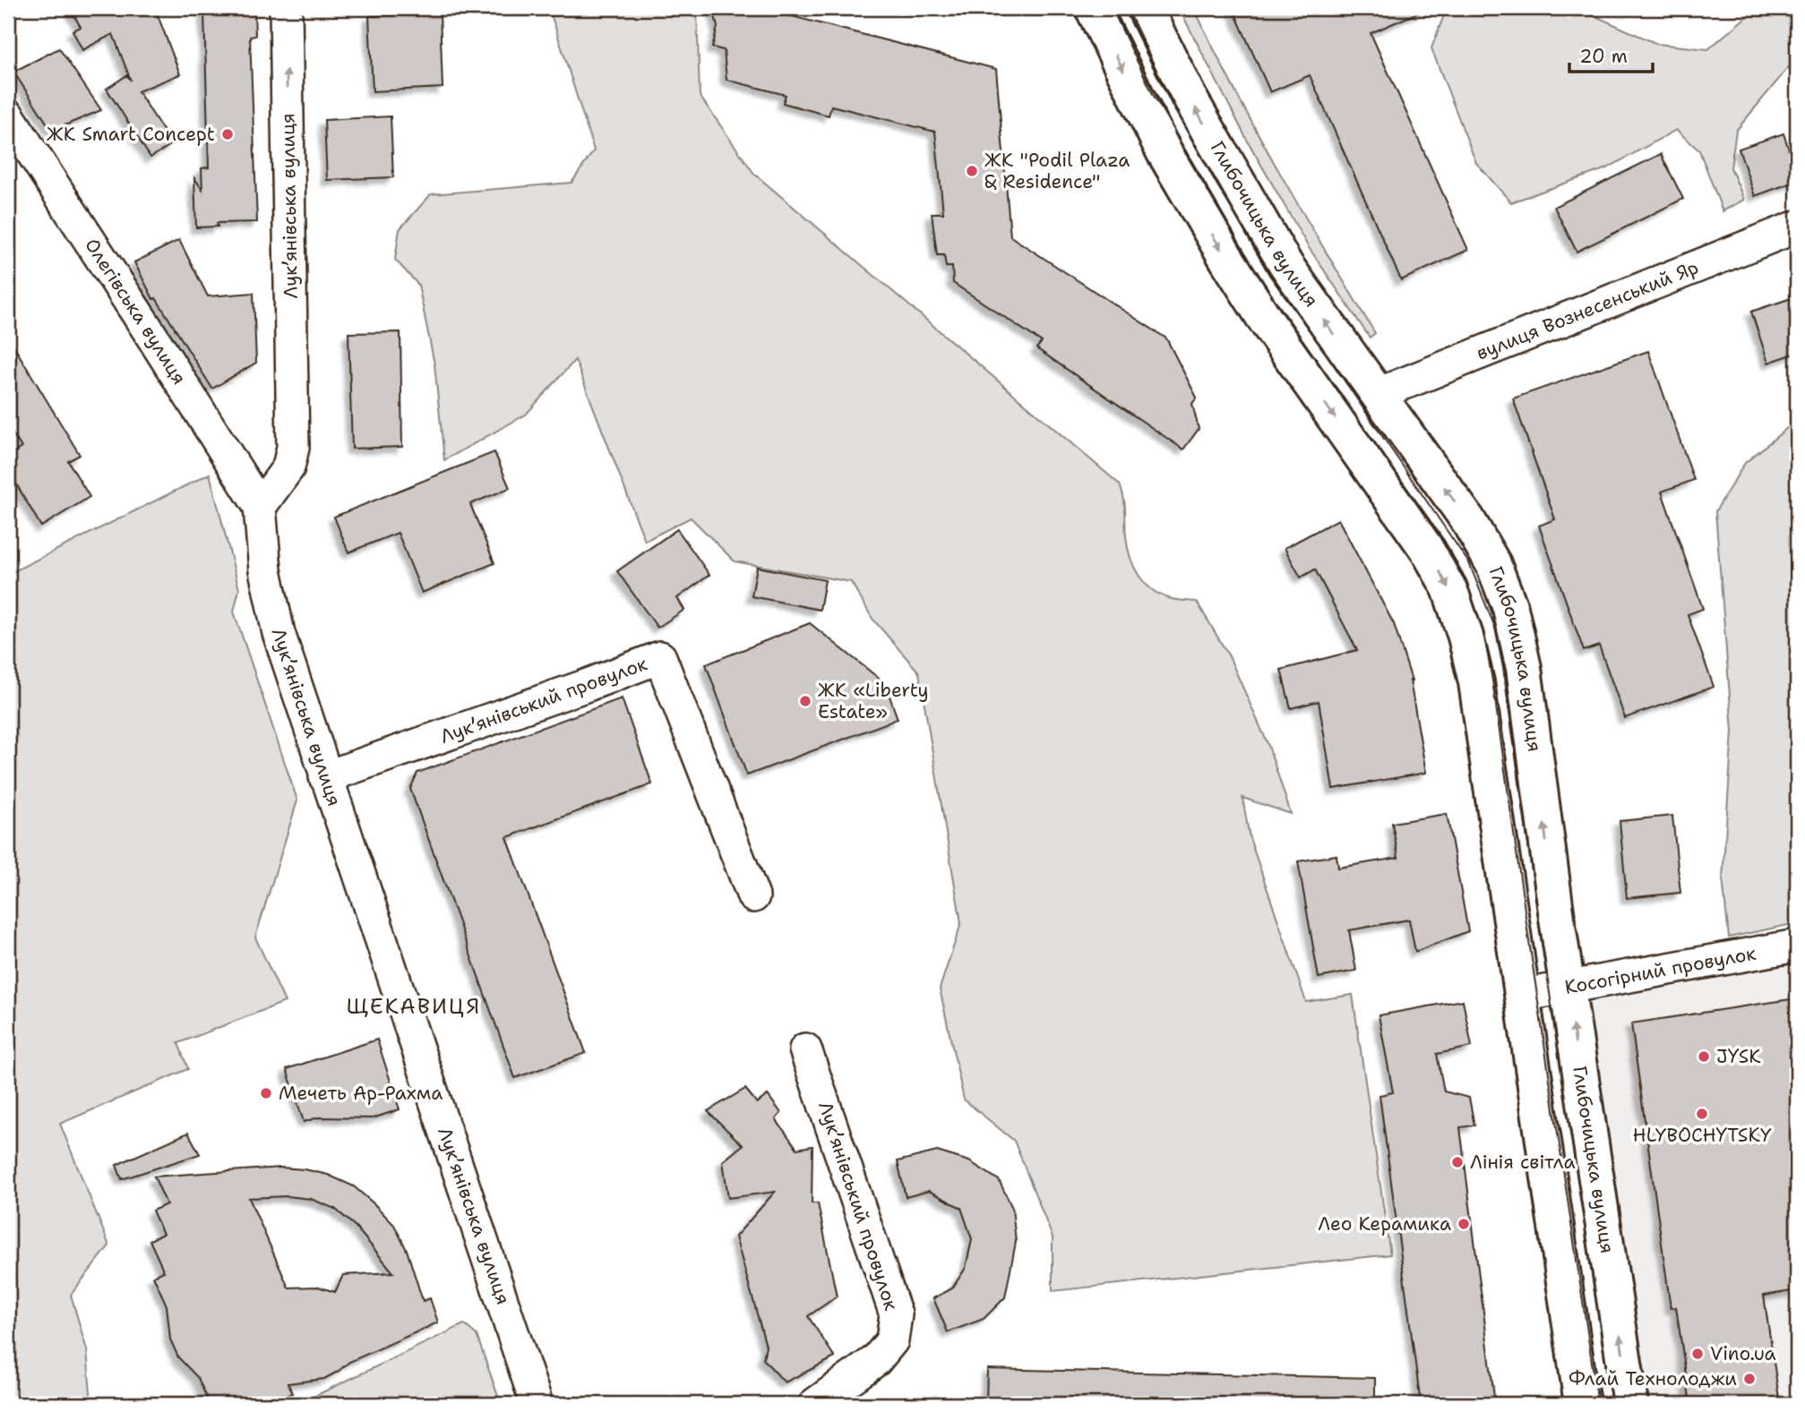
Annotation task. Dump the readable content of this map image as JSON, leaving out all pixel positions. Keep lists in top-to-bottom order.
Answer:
{
  "streets": {
    "main road": ["Глибочицька вулиця"],
    "street": [
      "Лукʼянівська вулиця",
      "Олегівська вулиця",
      "вулиця Вознесенський Яр",
      "Лукʼянівський провулок",
      "Косогірний провулок"
    ]
  },
  "crossings": [
    ["Лукʼянівська вулиця", "Олегівська вулиця"],
    ["Лукʼянівська вулиця", "Лукʼянівський провулок"],
    ["Глибочицька вулиця", "вулиця Вознесенський Яр"],
    ["Глибочицька вулиця", "Косогірний провулок"]
  ],
  "districts": ["ЩЕКАВИЦЯ"],
  "places": [
    "ЖК Smart Concept",
    "ЖК \"Podil Plaza & Residence\"",
    "ЖК «Liberty Estate»",
    "JYSK",
    "Мечеть Ар-Рахма",
    "HLYBOCHYTSKY",
    "Лінія світла",
    "Лео Керамика",
    "Vino.ua",
    "Флай Технолоджи"
  ],
  "scale_bar": "20 m"
}
